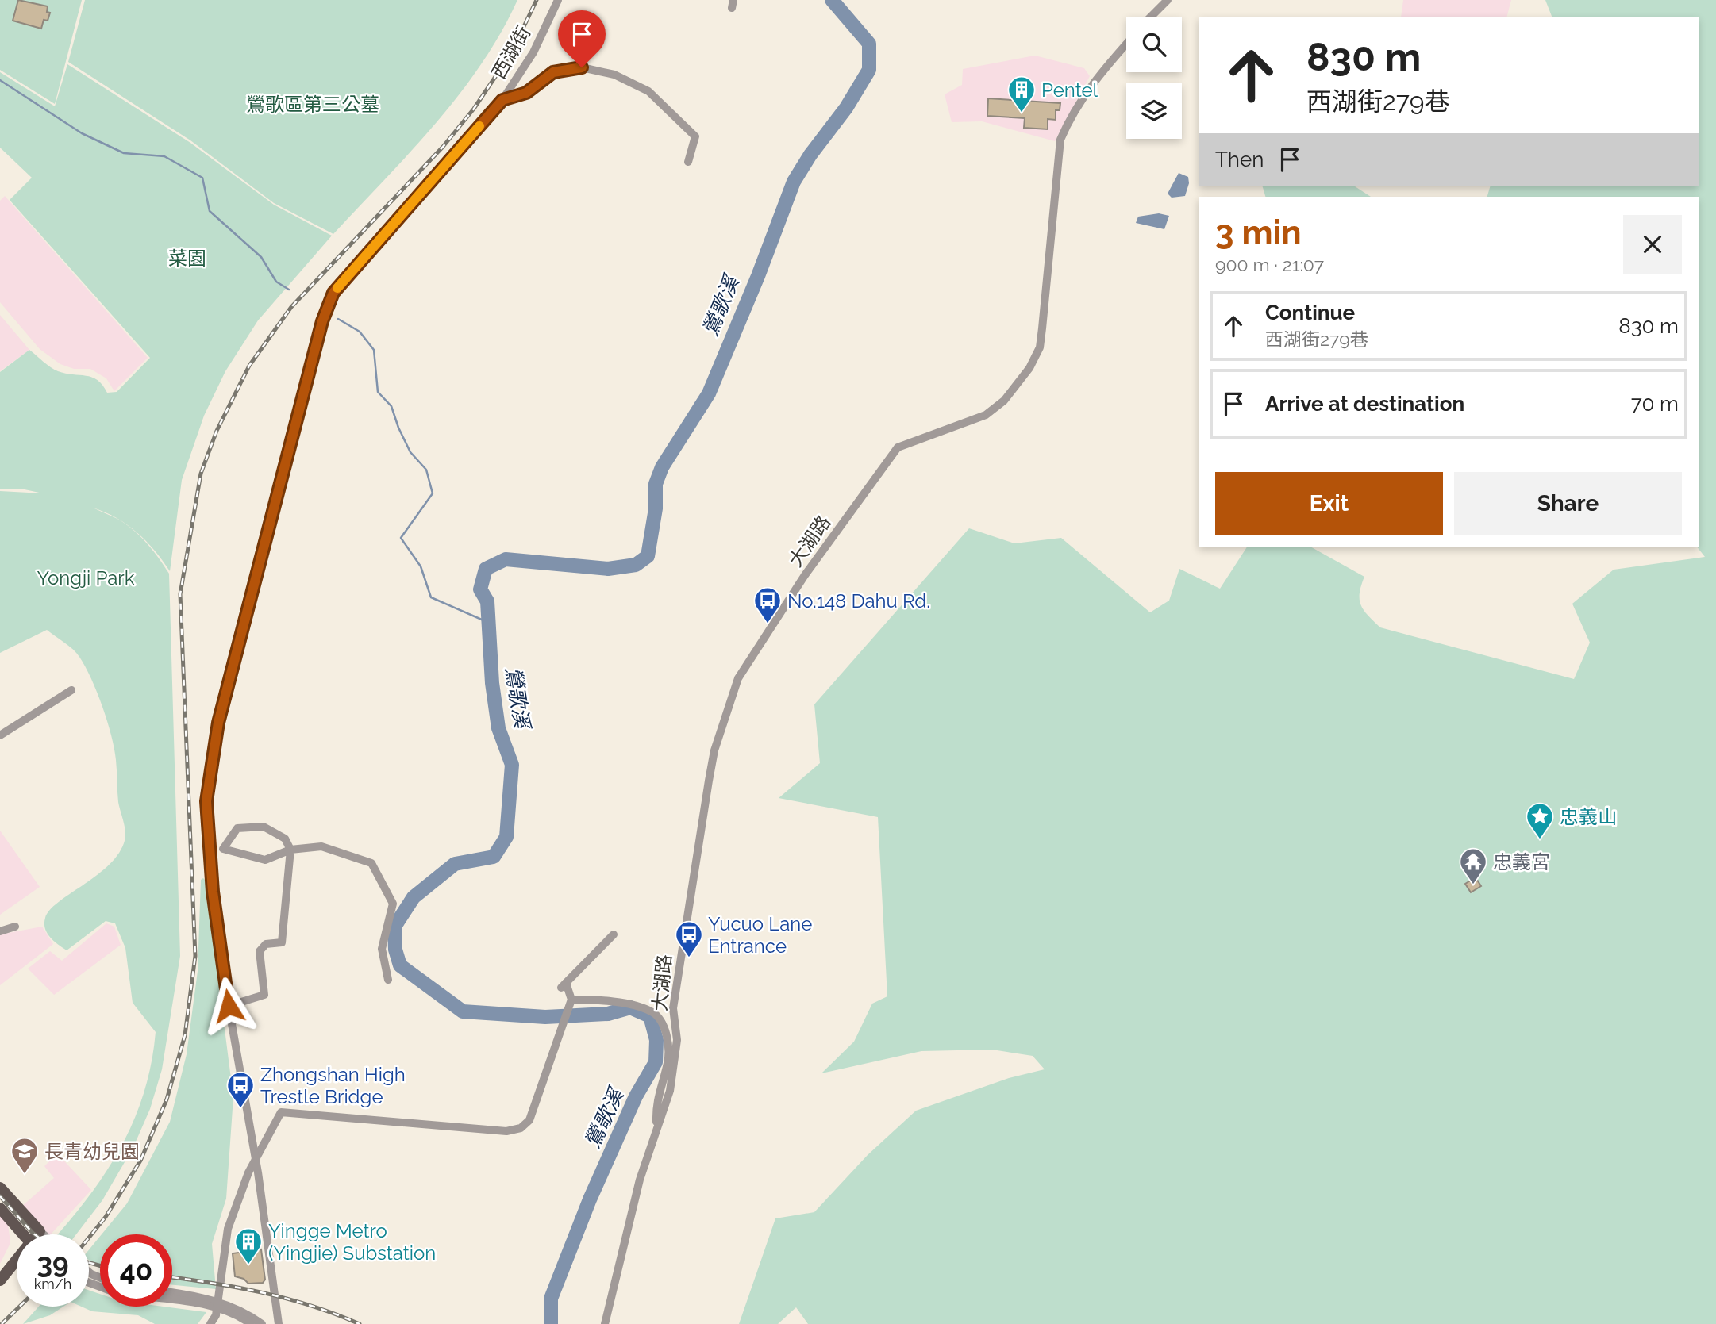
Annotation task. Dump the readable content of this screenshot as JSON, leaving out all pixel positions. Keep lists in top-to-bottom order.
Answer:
{
  "streets": {
    "street": ["西湖街", "大湖路"]
  },
  "water": ["鶯歌溪"],
  "parks": ["鶯歌區第三公墓", "菜園", "Yongji Park"],
  "places": {
    "building": ["Pentel", "Yingge Metro (Yingjie) Substation"],
    "bus stop": ["No.148 Dahu Rd.", "Yucuo Lane Entrance", "Zhongshan High Trestle Bridge"],
    "place": ["忠義山"],
    "temple": ["忠義宮"],
    "school or university": ["長青幼兒園"]
  },
  "page": {
    "turn": ["830 m", "西湖街279巷"],
    "then": "Then",
    "heading": ["3 min", "900 m · 21:07"],
    "list": [
      {
        "name": "Continue",
        "note": "西湖街279巷",
        "value": "830 m"
      },
      {
        "name": "Arrive at destination",
        "value": "70 m"
      }
    ],
    "buttons": ["Exit", "Share"],
    "speed": "39 km/h",
    "limit": "40"
  }
}
